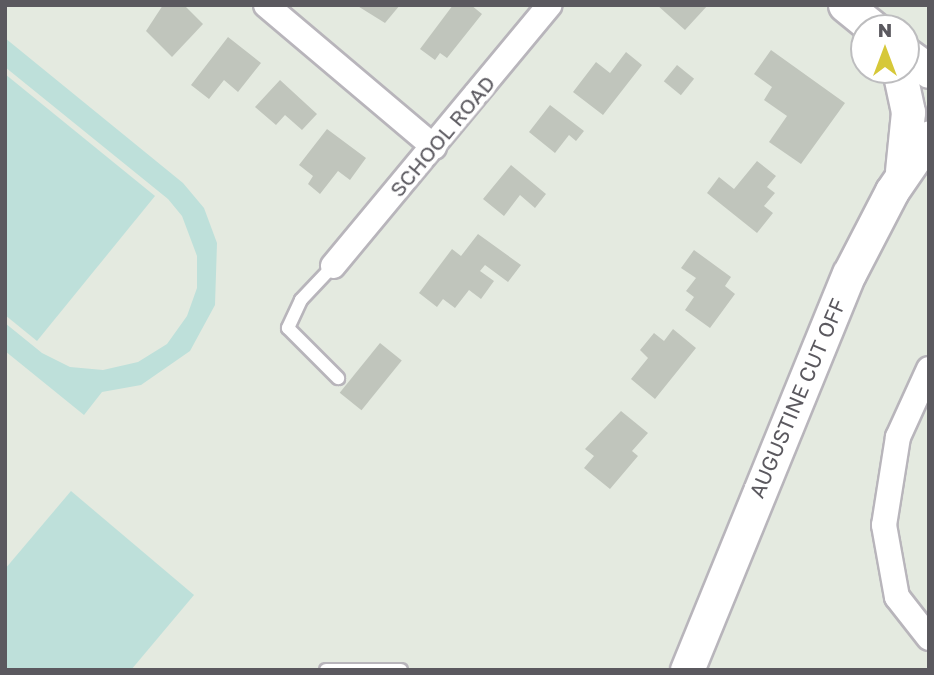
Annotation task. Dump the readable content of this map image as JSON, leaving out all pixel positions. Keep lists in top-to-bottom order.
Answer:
{
  "streets": {
    "street": ["SCHOOL ROAD", "AUGUSTINE CUT OFF"]
  },
  "north": "top"
}
